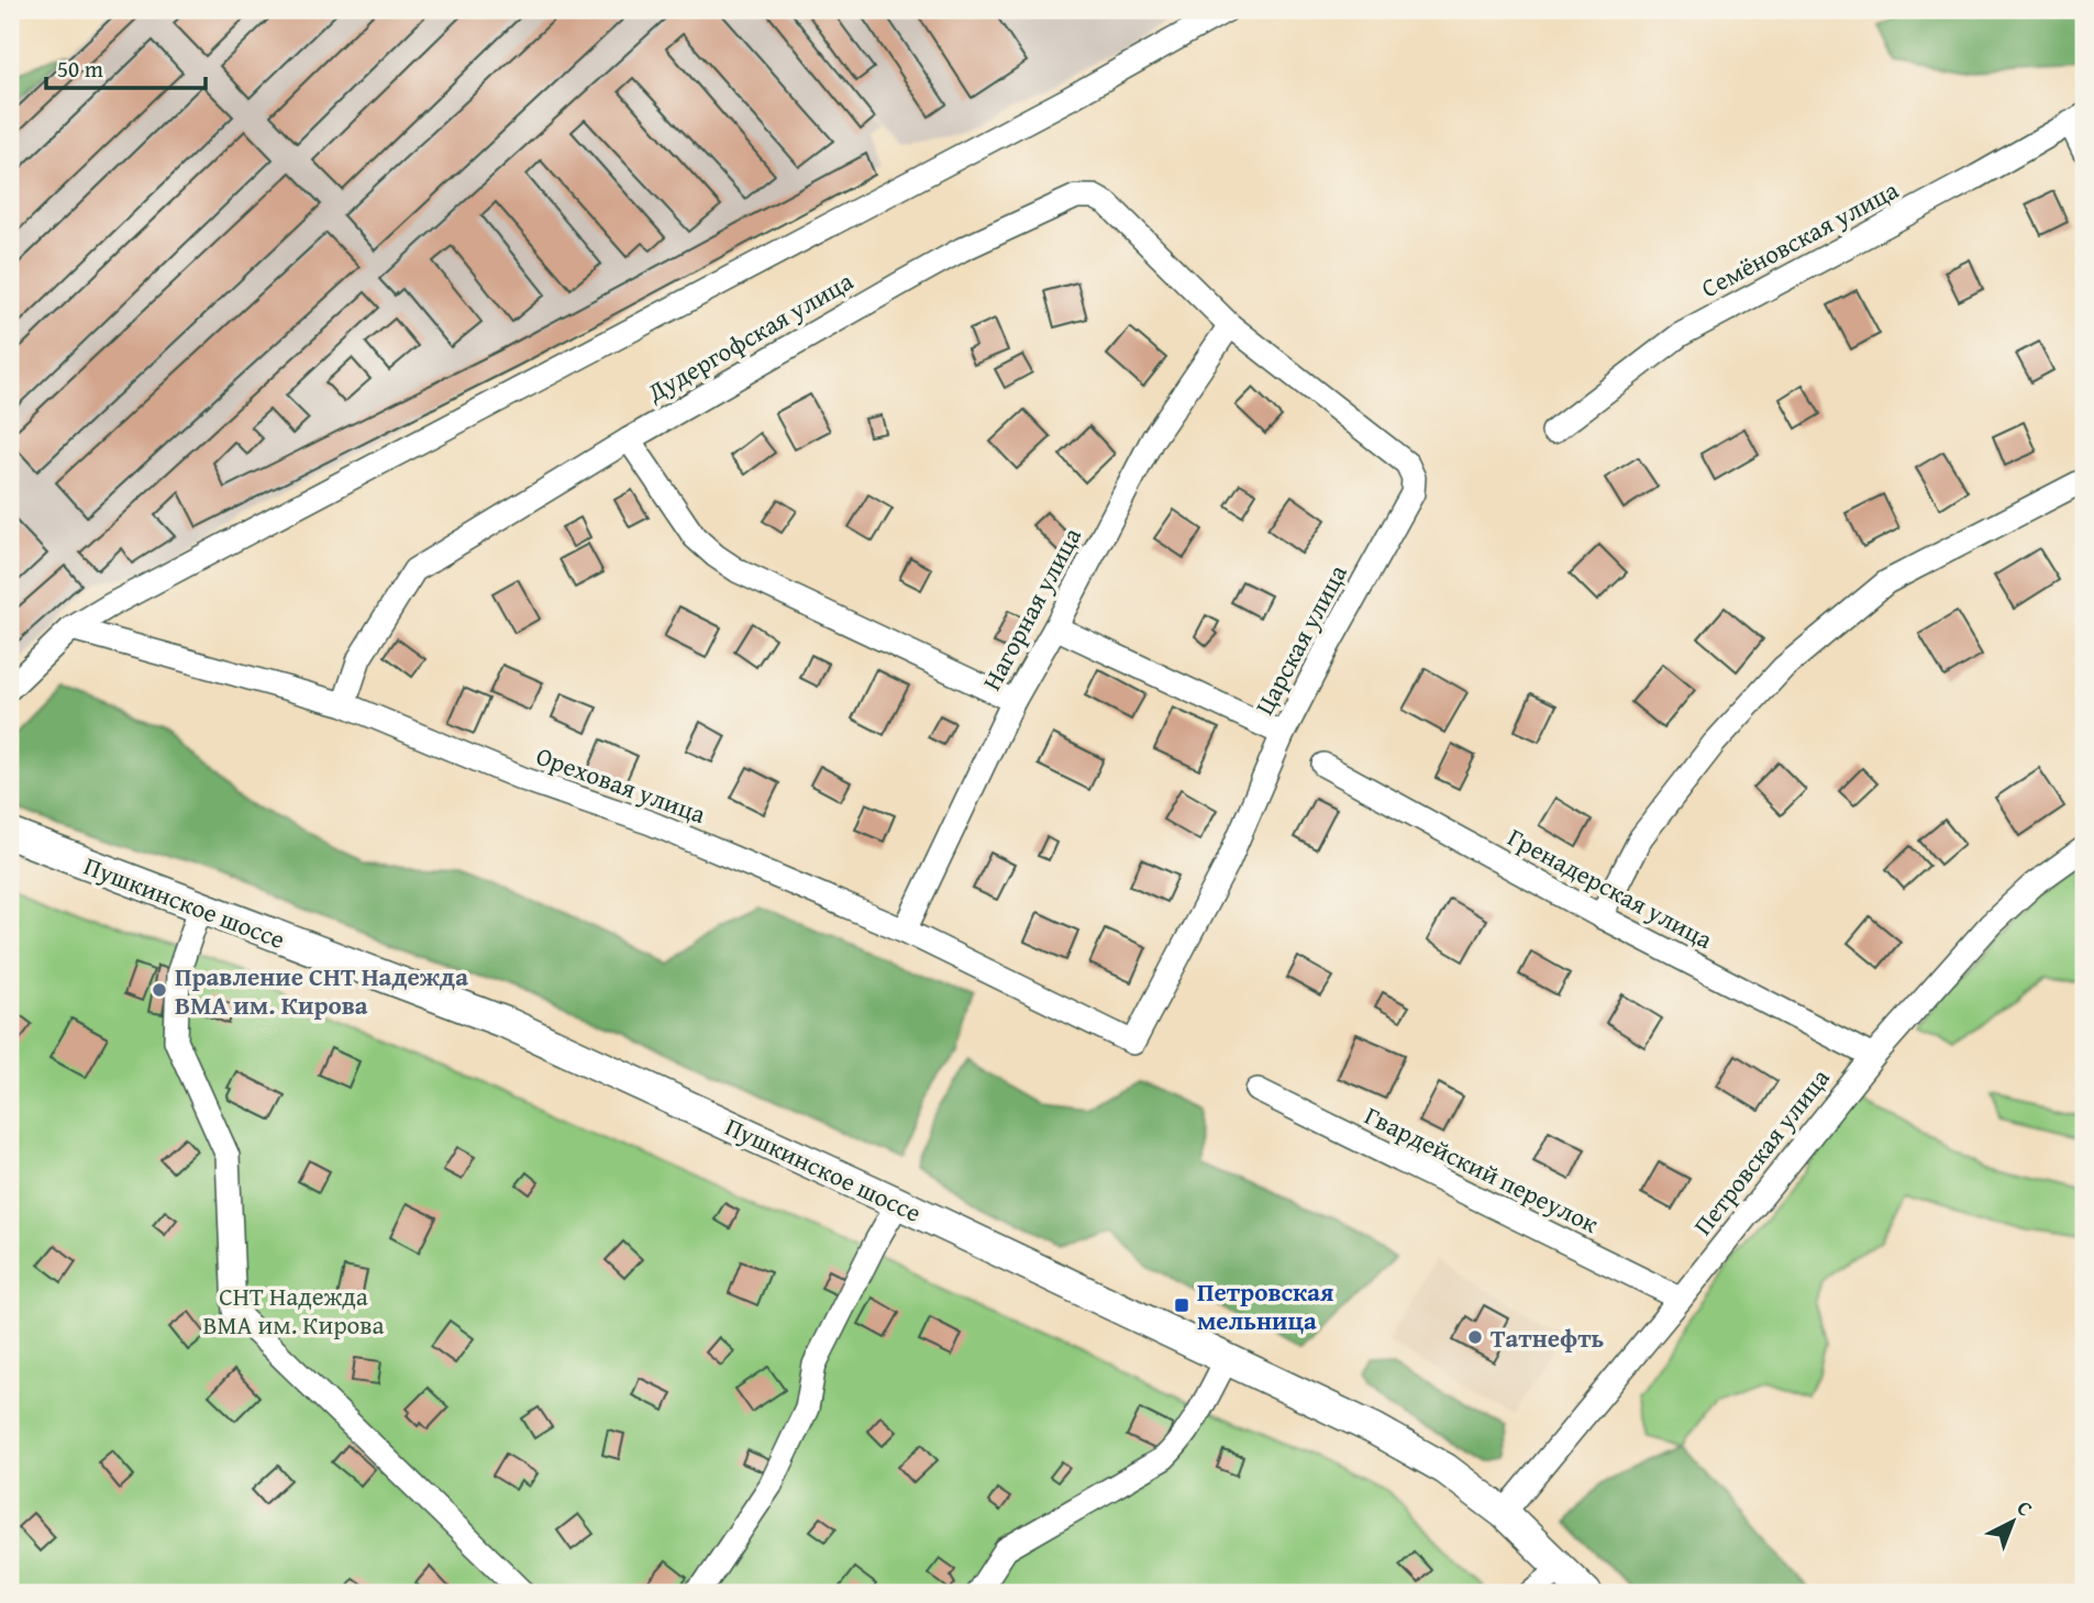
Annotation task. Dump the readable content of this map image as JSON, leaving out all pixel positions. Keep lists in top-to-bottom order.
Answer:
{
  "streets": {
    "main road": ["Пушкинское шоссе"],
    "street": [
      "Семёновская улица",
      "Дудергофская улица",
      "Нагорная улица",
      "Царская улица",
      "Ореховая улица",
      "Гренадерская улица",
      "Петровская улица",
      "Гвардейский переулок"
    ]
  },
  "crossings": [
    ["Дудергофская улица", "Нагорная улица"],
    ["Дудергофская улица", "Царская улица"],
    ["Дудергофская улица", "Ореховая улица"],
    ["Нагорная улица", "Царская улица"],
    ["Нагорная улица", "Ореховая улица"],
    ["Царская улица", "Ореховая улица"],
    ["Гренадерская улица", "Петровская улица"],
    ["Пушкинское шоссе", "Петровская улица"],
    ["Петровская улица", "Гвардейский переулок"]
  ],
  "parks": ["СНТ Надежда ВМА им. Кирова"],
  "places": {
    "other": ["Правление СНТ Надежда ВМА им. Кирова", "Татнефть"],
    "transit": ["Петровская мельница"]
  },
  "scale_bar": "50 m",
  "north": "top right"
}
